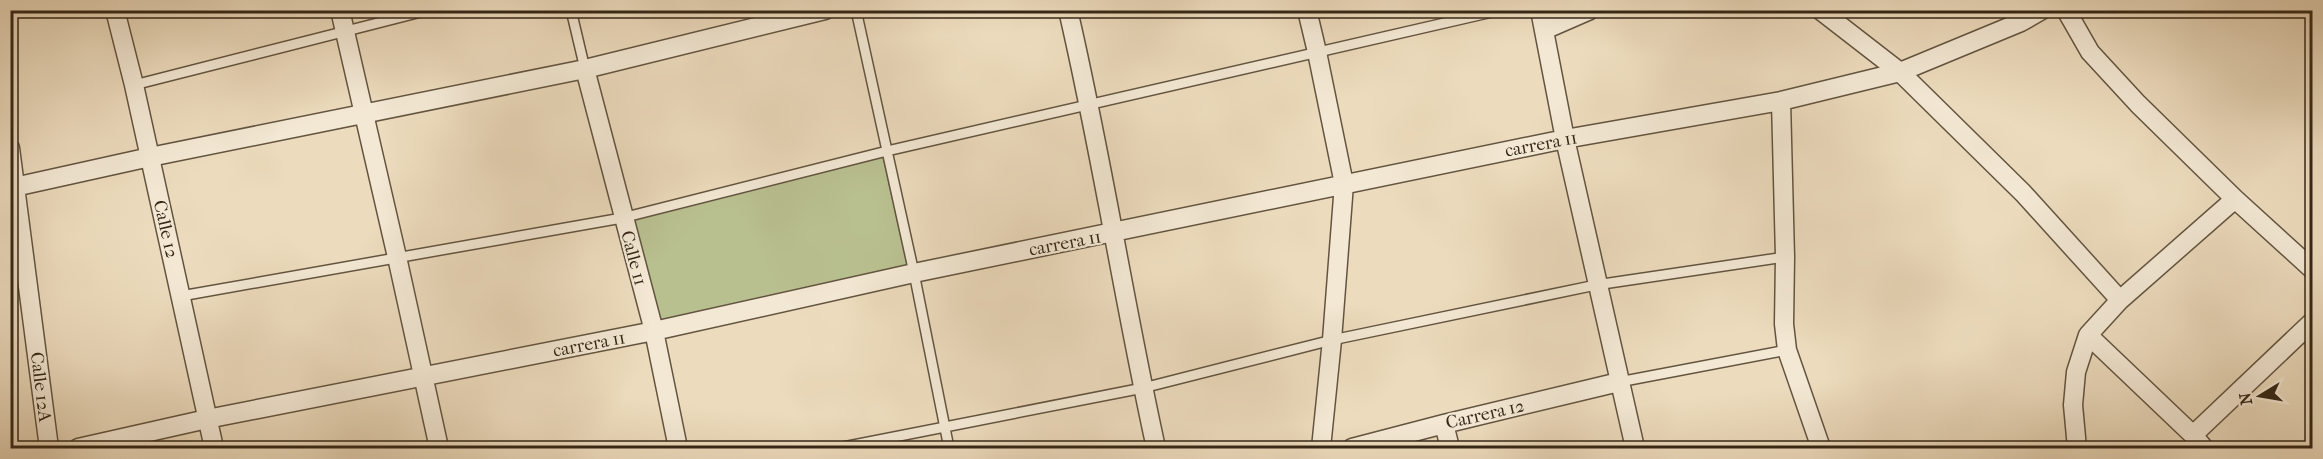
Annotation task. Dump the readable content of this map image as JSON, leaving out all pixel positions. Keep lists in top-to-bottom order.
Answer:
{
  "streets": {
    "street": [
      "carrera 11",
      "Calle 12",
      "Calle 11",
      "Calle 12A",
      "Carrera 12"
    ]
  },
  "crossings": [
    ["carrera 11", "Calle 12"],
    ["carrera 11", "Calle 11"]
  ],
  "north": "left"
}
